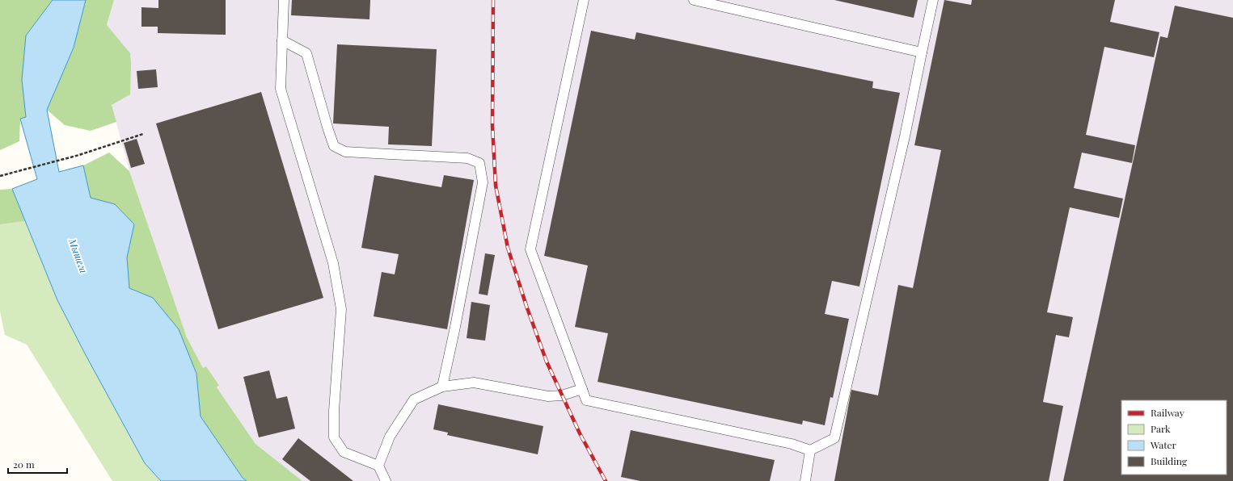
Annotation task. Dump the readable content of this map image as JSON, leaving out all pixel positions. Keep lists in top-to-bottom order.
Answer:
{
  "water": ["Мышега"],
  "legend": [
    "Railway",
    "Park",
    "Water",
    "Building"
  ],
  "scale_bar": "20 m"
}
